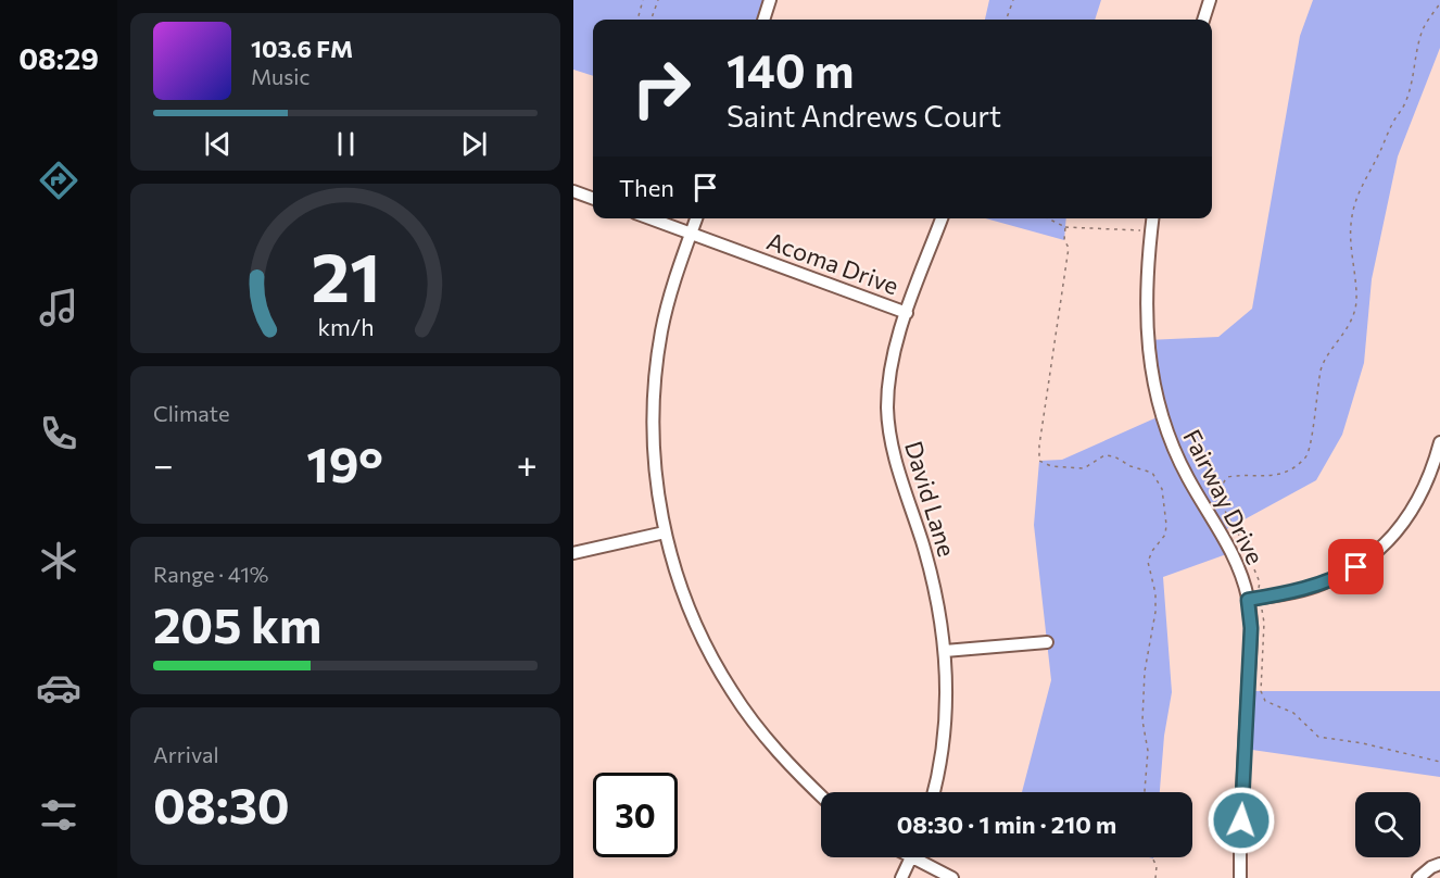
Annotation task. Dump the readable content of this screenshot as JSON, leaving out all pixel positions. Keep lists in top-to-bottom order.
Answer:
{
  "streets": {
    "street": ["Acoma Drive", "Fairway Drive", "David Lane"]
  },
  "crossings": [
    ["Acoma Drive", "David Lane"]
  ],
  "page": {
    "tabs": "08:29",
    "turn": ["140 m", "Saint Andrews Court"],
    "song": ["103.6 FM", "Music"],
    "then": "Then",
    "tile": [
      "Climate",
      ["Range · 41%", "205 km"],
      ["Arrival", "08:30"]
    ],
    "heat": ["−", "19°", "+"],
    "limit": "30",
    "trip": "08:30 · 1 min · 210 m",
    "gauge": ["21", "km/h"]
  }
}
